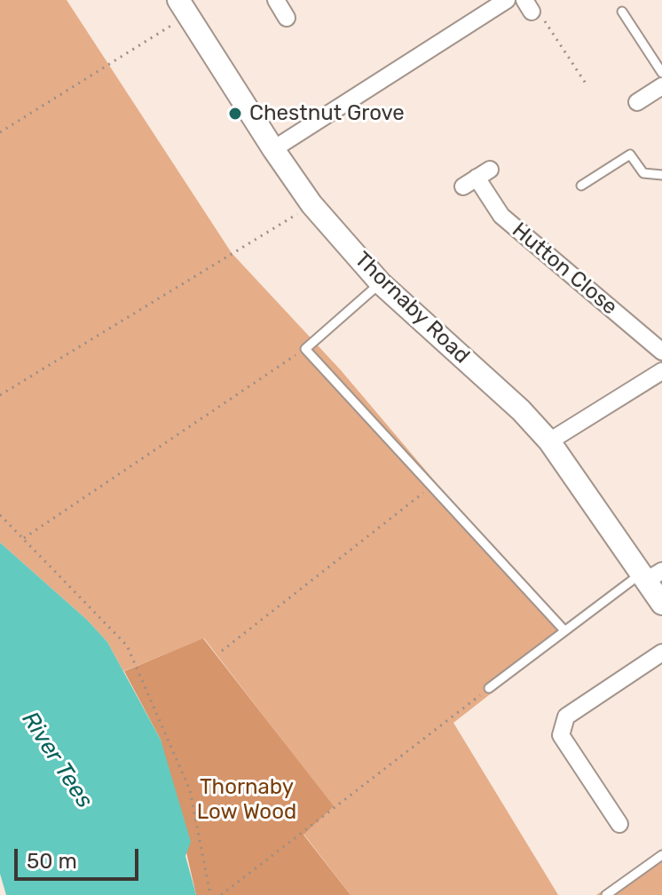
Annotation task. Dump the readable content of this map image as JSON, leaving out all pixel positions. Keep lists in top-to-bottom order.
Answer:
{
  "streets": {
    "street": ["Hutton Close", "Thornaby Road"]
  },
  "water": ["River Tees"],
  "parks": ["Thornaby Low Wood"],
  "places": ["Chestnut Grove"],
  "scale_bar": "50 m"
}
